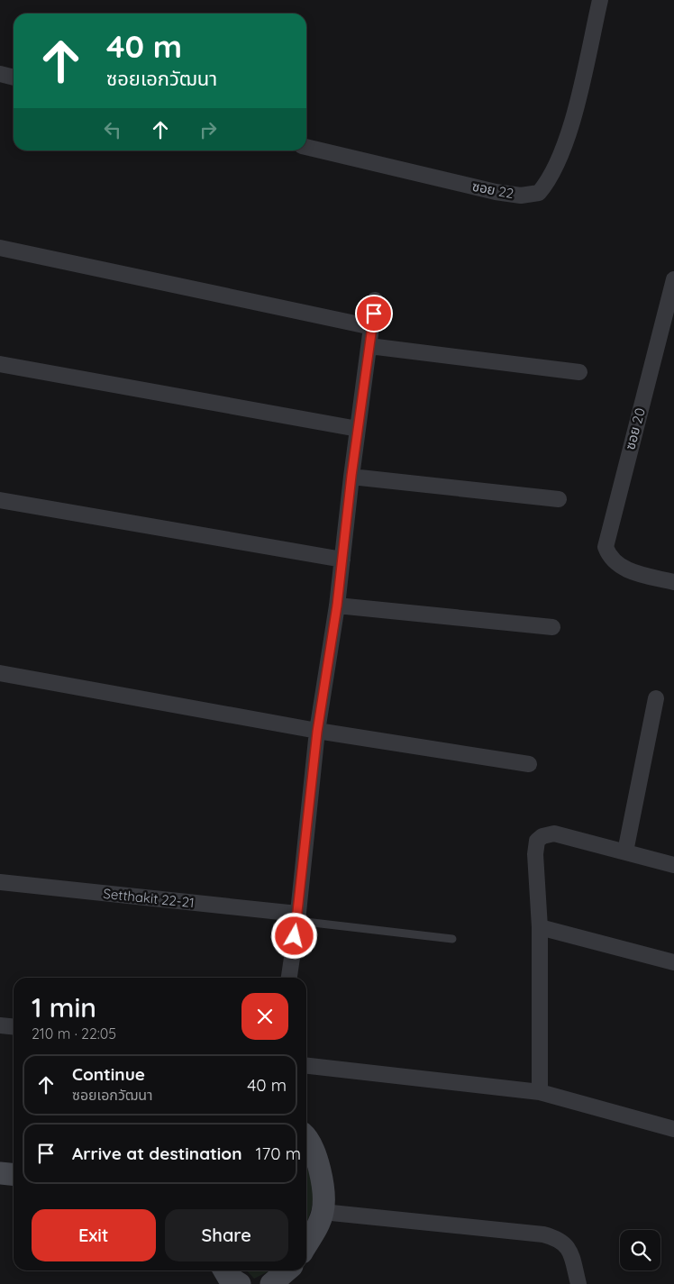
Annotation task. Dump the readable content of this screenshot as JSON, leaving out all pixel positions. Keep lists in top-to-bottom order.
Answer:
{
  "streets": {
    "street": ["ซอย 22", "ซอย 20", "Setthakit 22-21"]
  },
  "page": {
    "turn": ["40 m", "ซอยเอกวัฒนา"],
    "heading": ["1 min", "210 m · 22:05"],
    "list": [
      {
        "name": "Continue",
        "note": "ซอยเอกวัฒนา",
        "value": "40 m"
      },
      {
        "name": "Arrive at destination",
        "value": "170 m"
      }
    ],
    "buttons": ["Exit", "Share"]
  }
}
